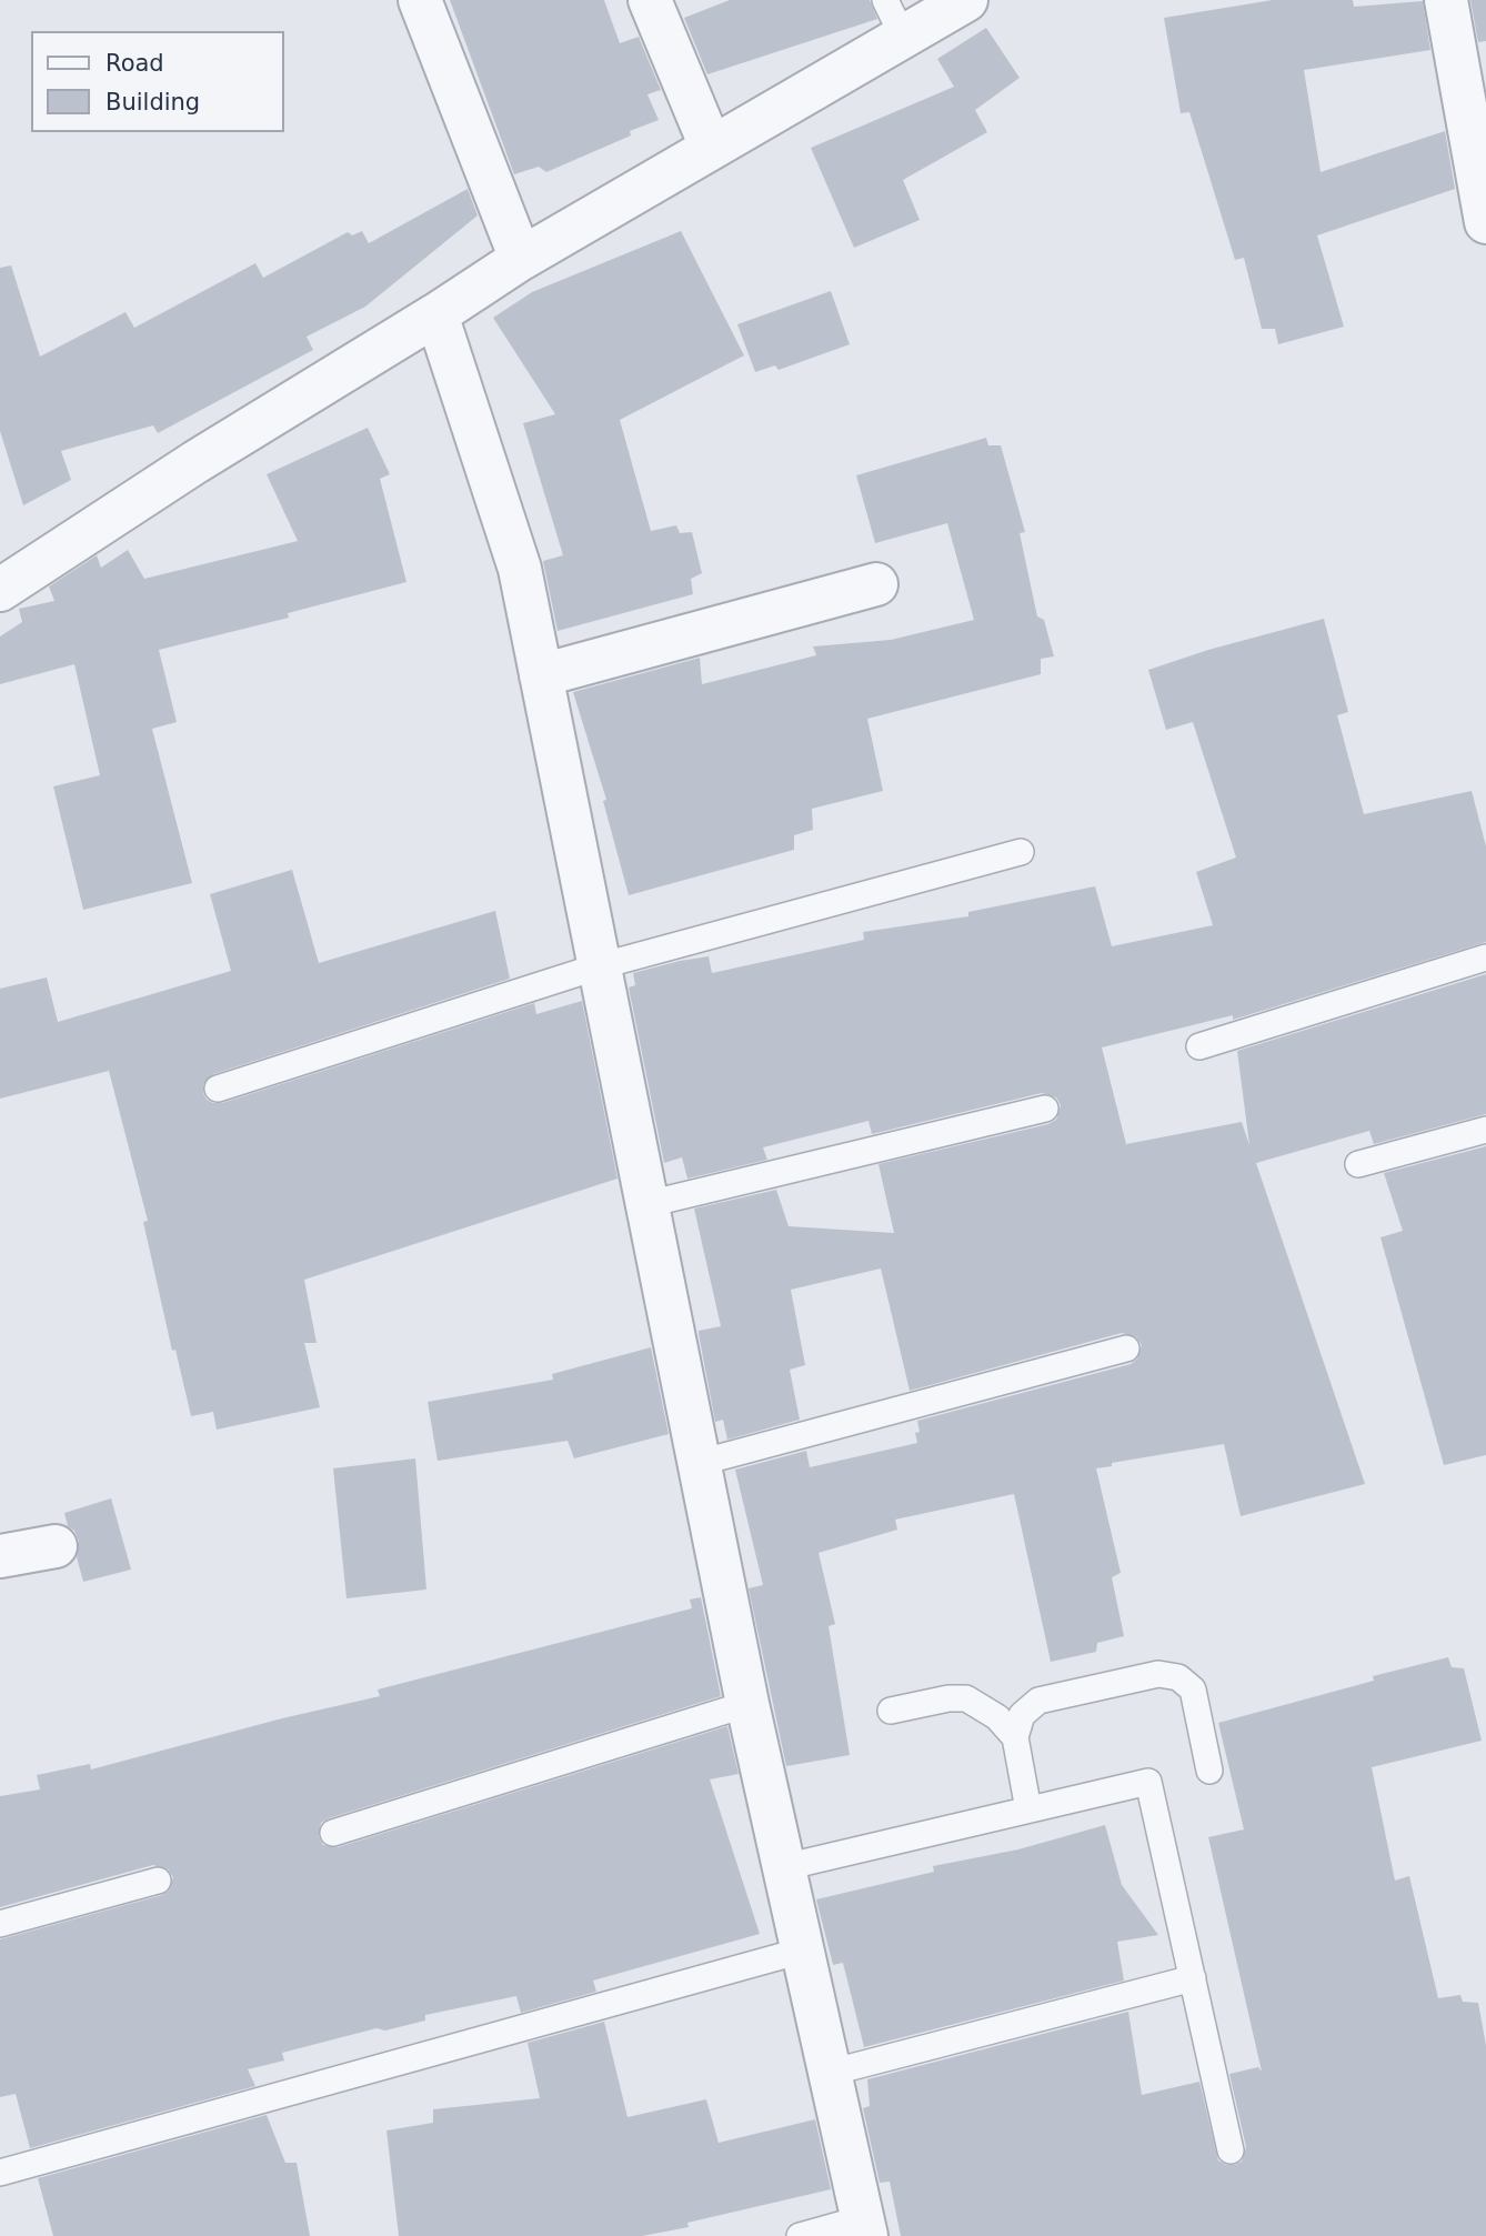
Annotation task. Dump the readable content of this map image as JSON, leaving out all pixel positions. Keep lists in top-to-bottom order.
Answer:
{
  "legend": ["Road", "Building"]
}
